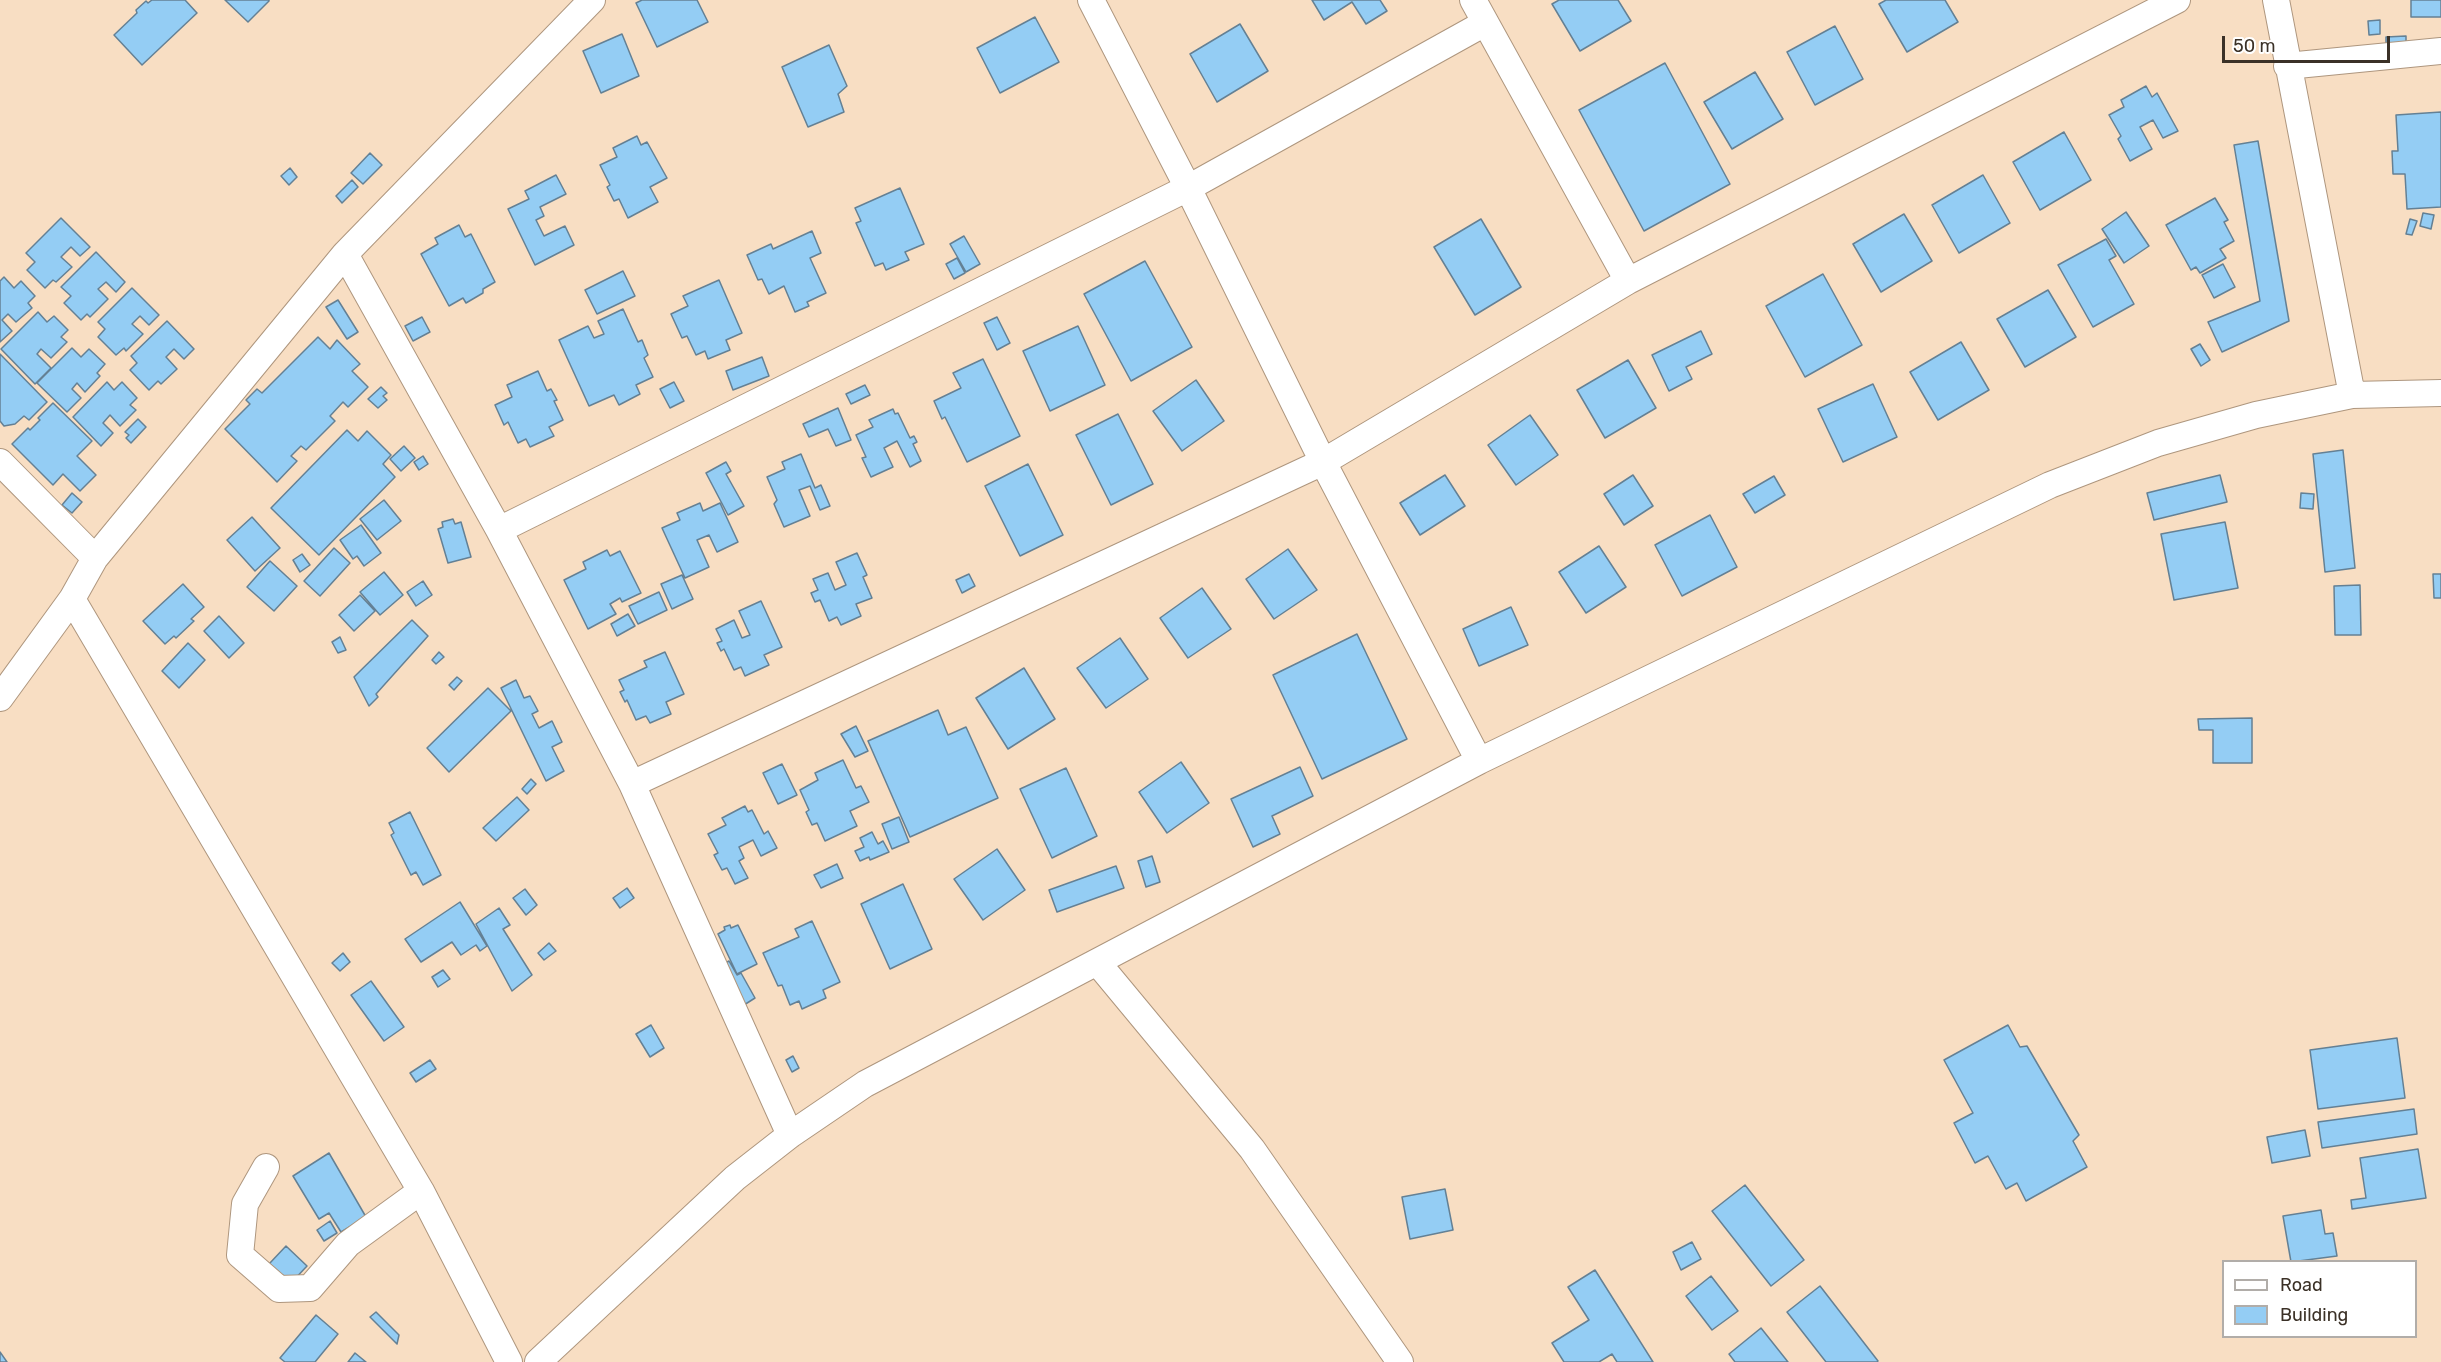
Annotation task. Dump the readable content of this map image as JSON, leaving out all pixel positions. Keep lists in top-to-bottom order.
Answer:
{
  "legend": ["Road", "Building"],
  "scale_bar": "50 m"
}
